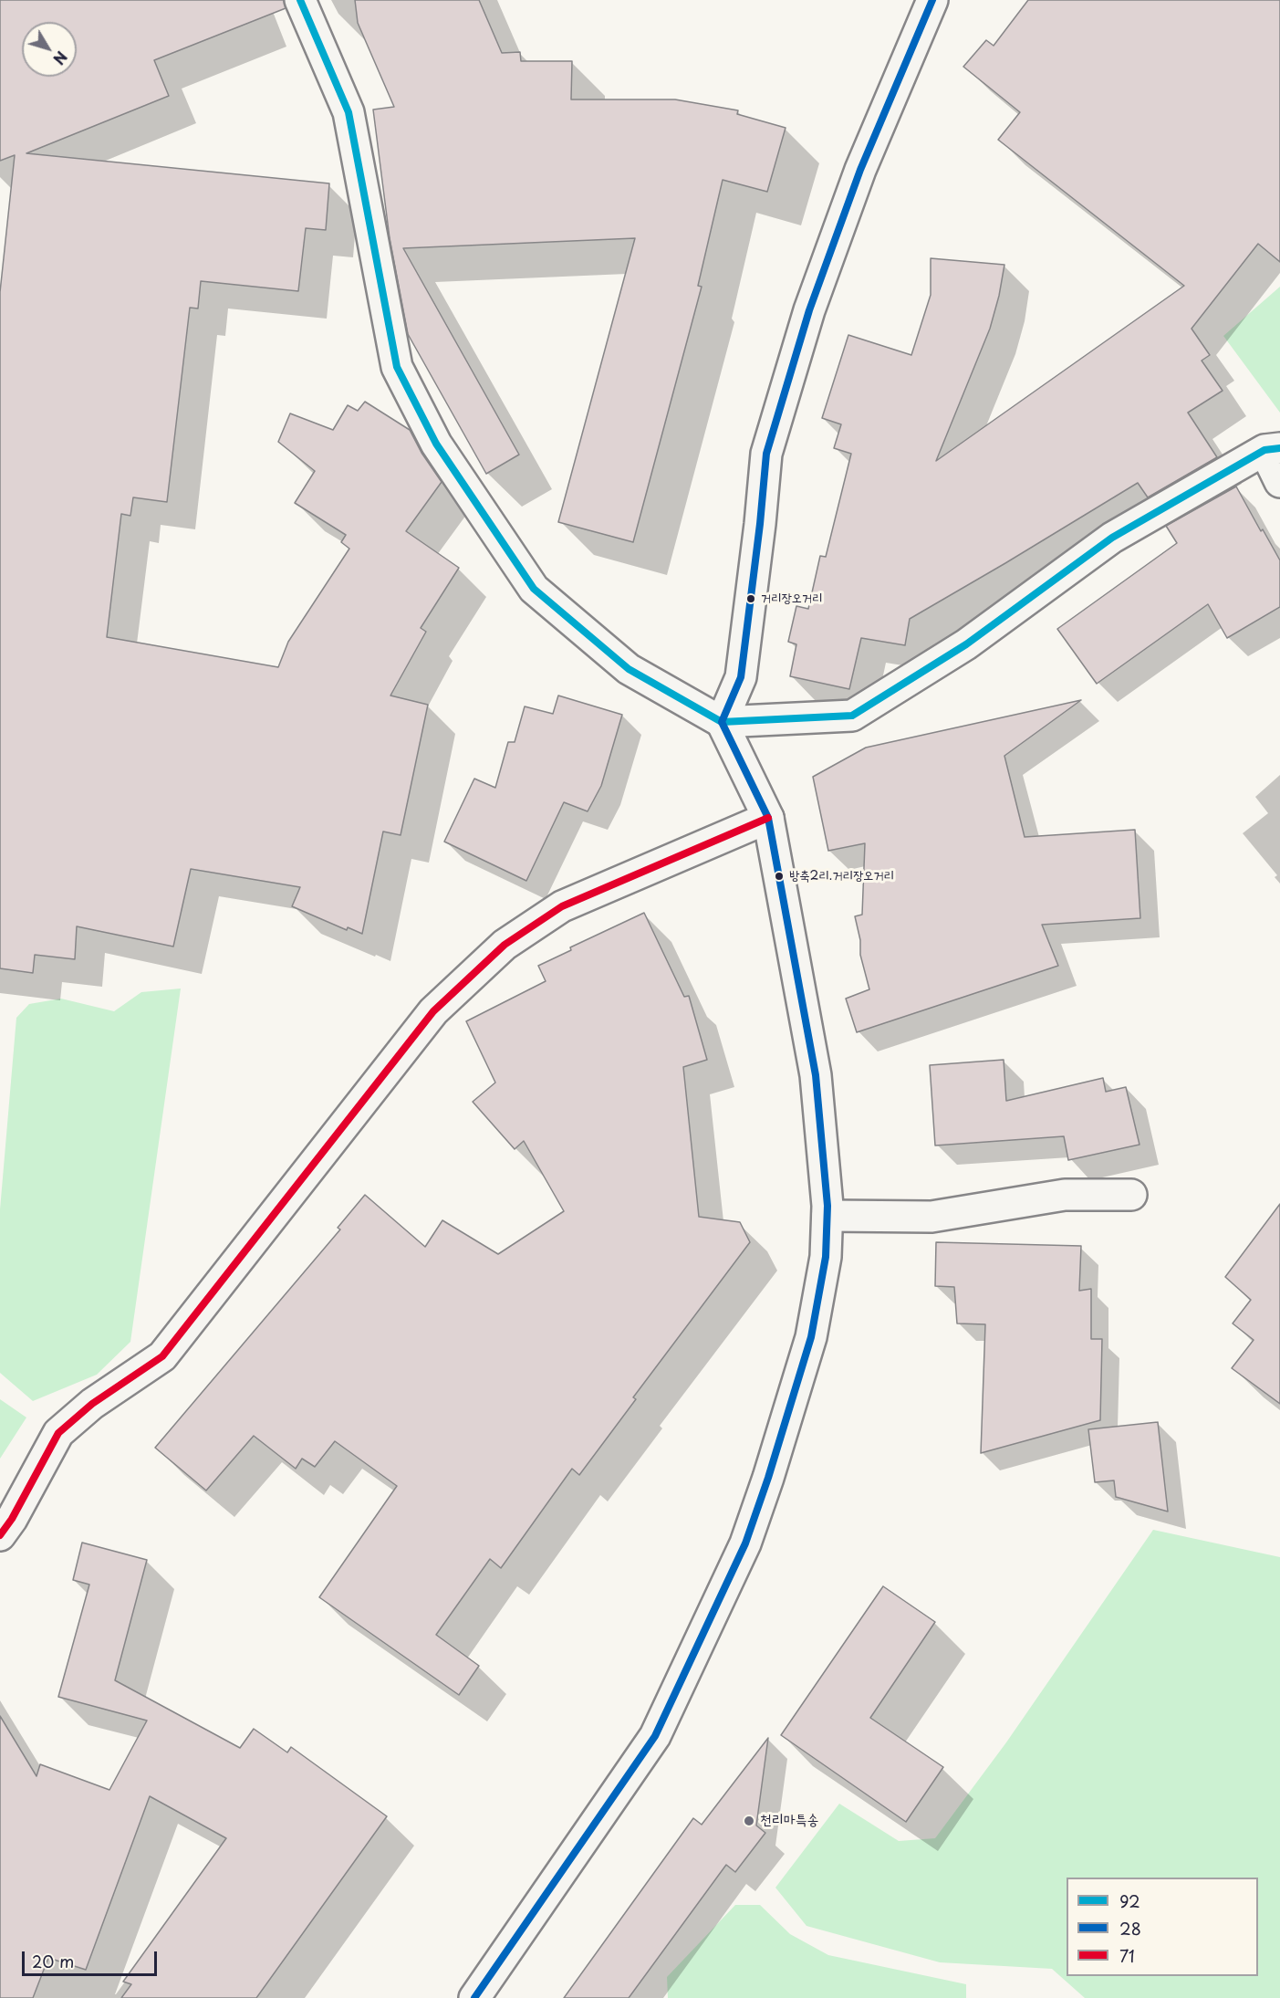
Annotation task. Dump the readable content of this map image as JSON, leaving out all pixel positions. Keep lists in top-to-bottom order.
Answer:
{
  "places": ["거리장오거리", "방축2리.거리장오거리", "천리마특송"],
  "lines": ["transit line 92", "transit line 28", "transit line 71"],
  "legend": ["92", "28", "71"],
  "scale_bar": "20 m",
  "north": "bottom right"
}
